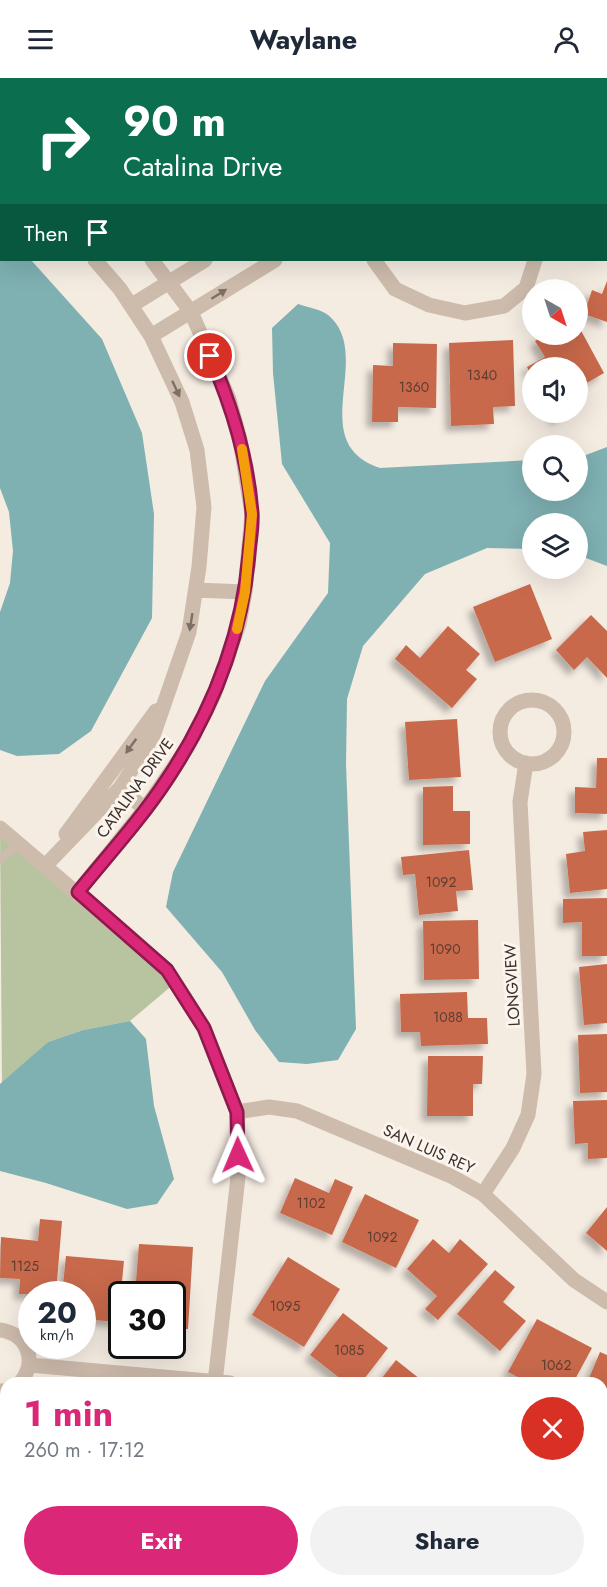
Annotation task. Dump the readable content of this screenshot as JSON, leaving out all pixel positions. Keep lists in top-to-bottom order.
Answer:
{
  "streets": {
    "street": ["CATALINA DRIVE", "LONGVIEW", "SAN LUIS REY"]
  },
  "crossings": [
    ["LONGVIEW", "SAN LUIS REY"]
  ],
  "house_numbers": [
    "1340",
    "1360",
    "1092",
    "1090",
    "1088",
    "1102",
    "1092",
    "1125",
    "1095",
    "1085",
    "1062"
  ],
  "north": "bottom right",
  "page": {
    "header": "Waylane",
    "turn": ["90 m", "Catalina Drive"],
    "then": "Then",
    "speed": "20 km/h",
    "limit": "30",
    "heading": ["1 min", "260 m · 17:12"],
    "buttons": ["Exit", "Share"]
  }
}
